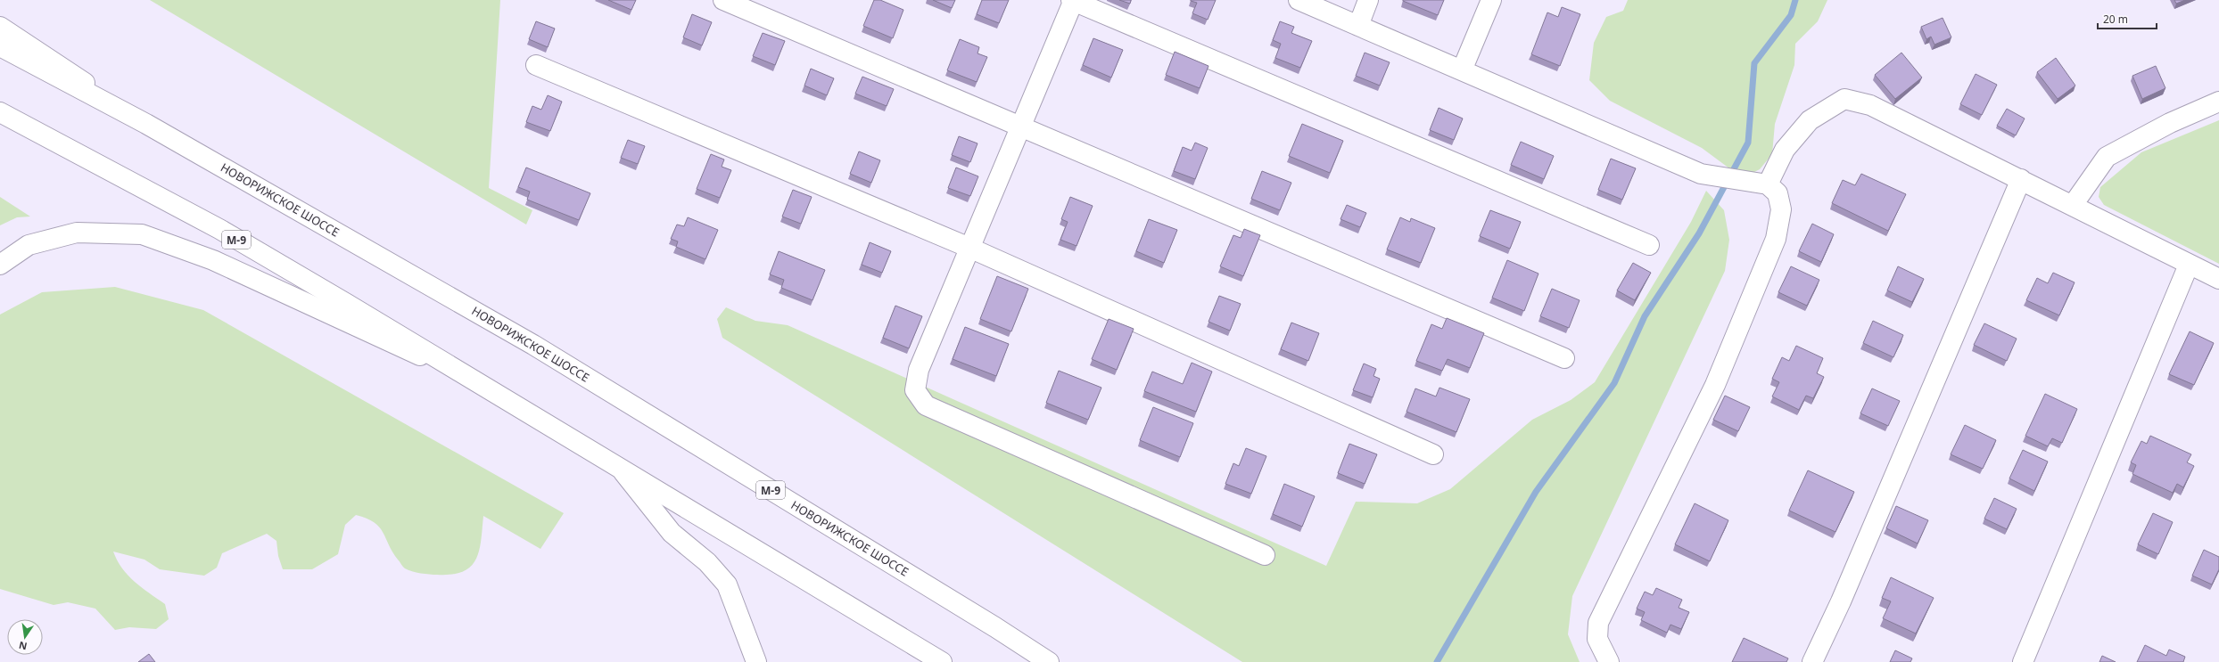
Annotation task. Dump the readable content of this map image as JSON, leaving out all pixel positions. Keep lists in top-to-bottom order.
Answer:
{
  "streets": {
    "main road": ["НОВОРИЖСКОЕ ШОССЕ", "М-9"]
  },
  "crossings": [
    ["НОВОРИЖСКОЕ ШОССЕ", "М-9"]
  ],
  "scale_bar": "20 m",
  "north": "bottom"
}
